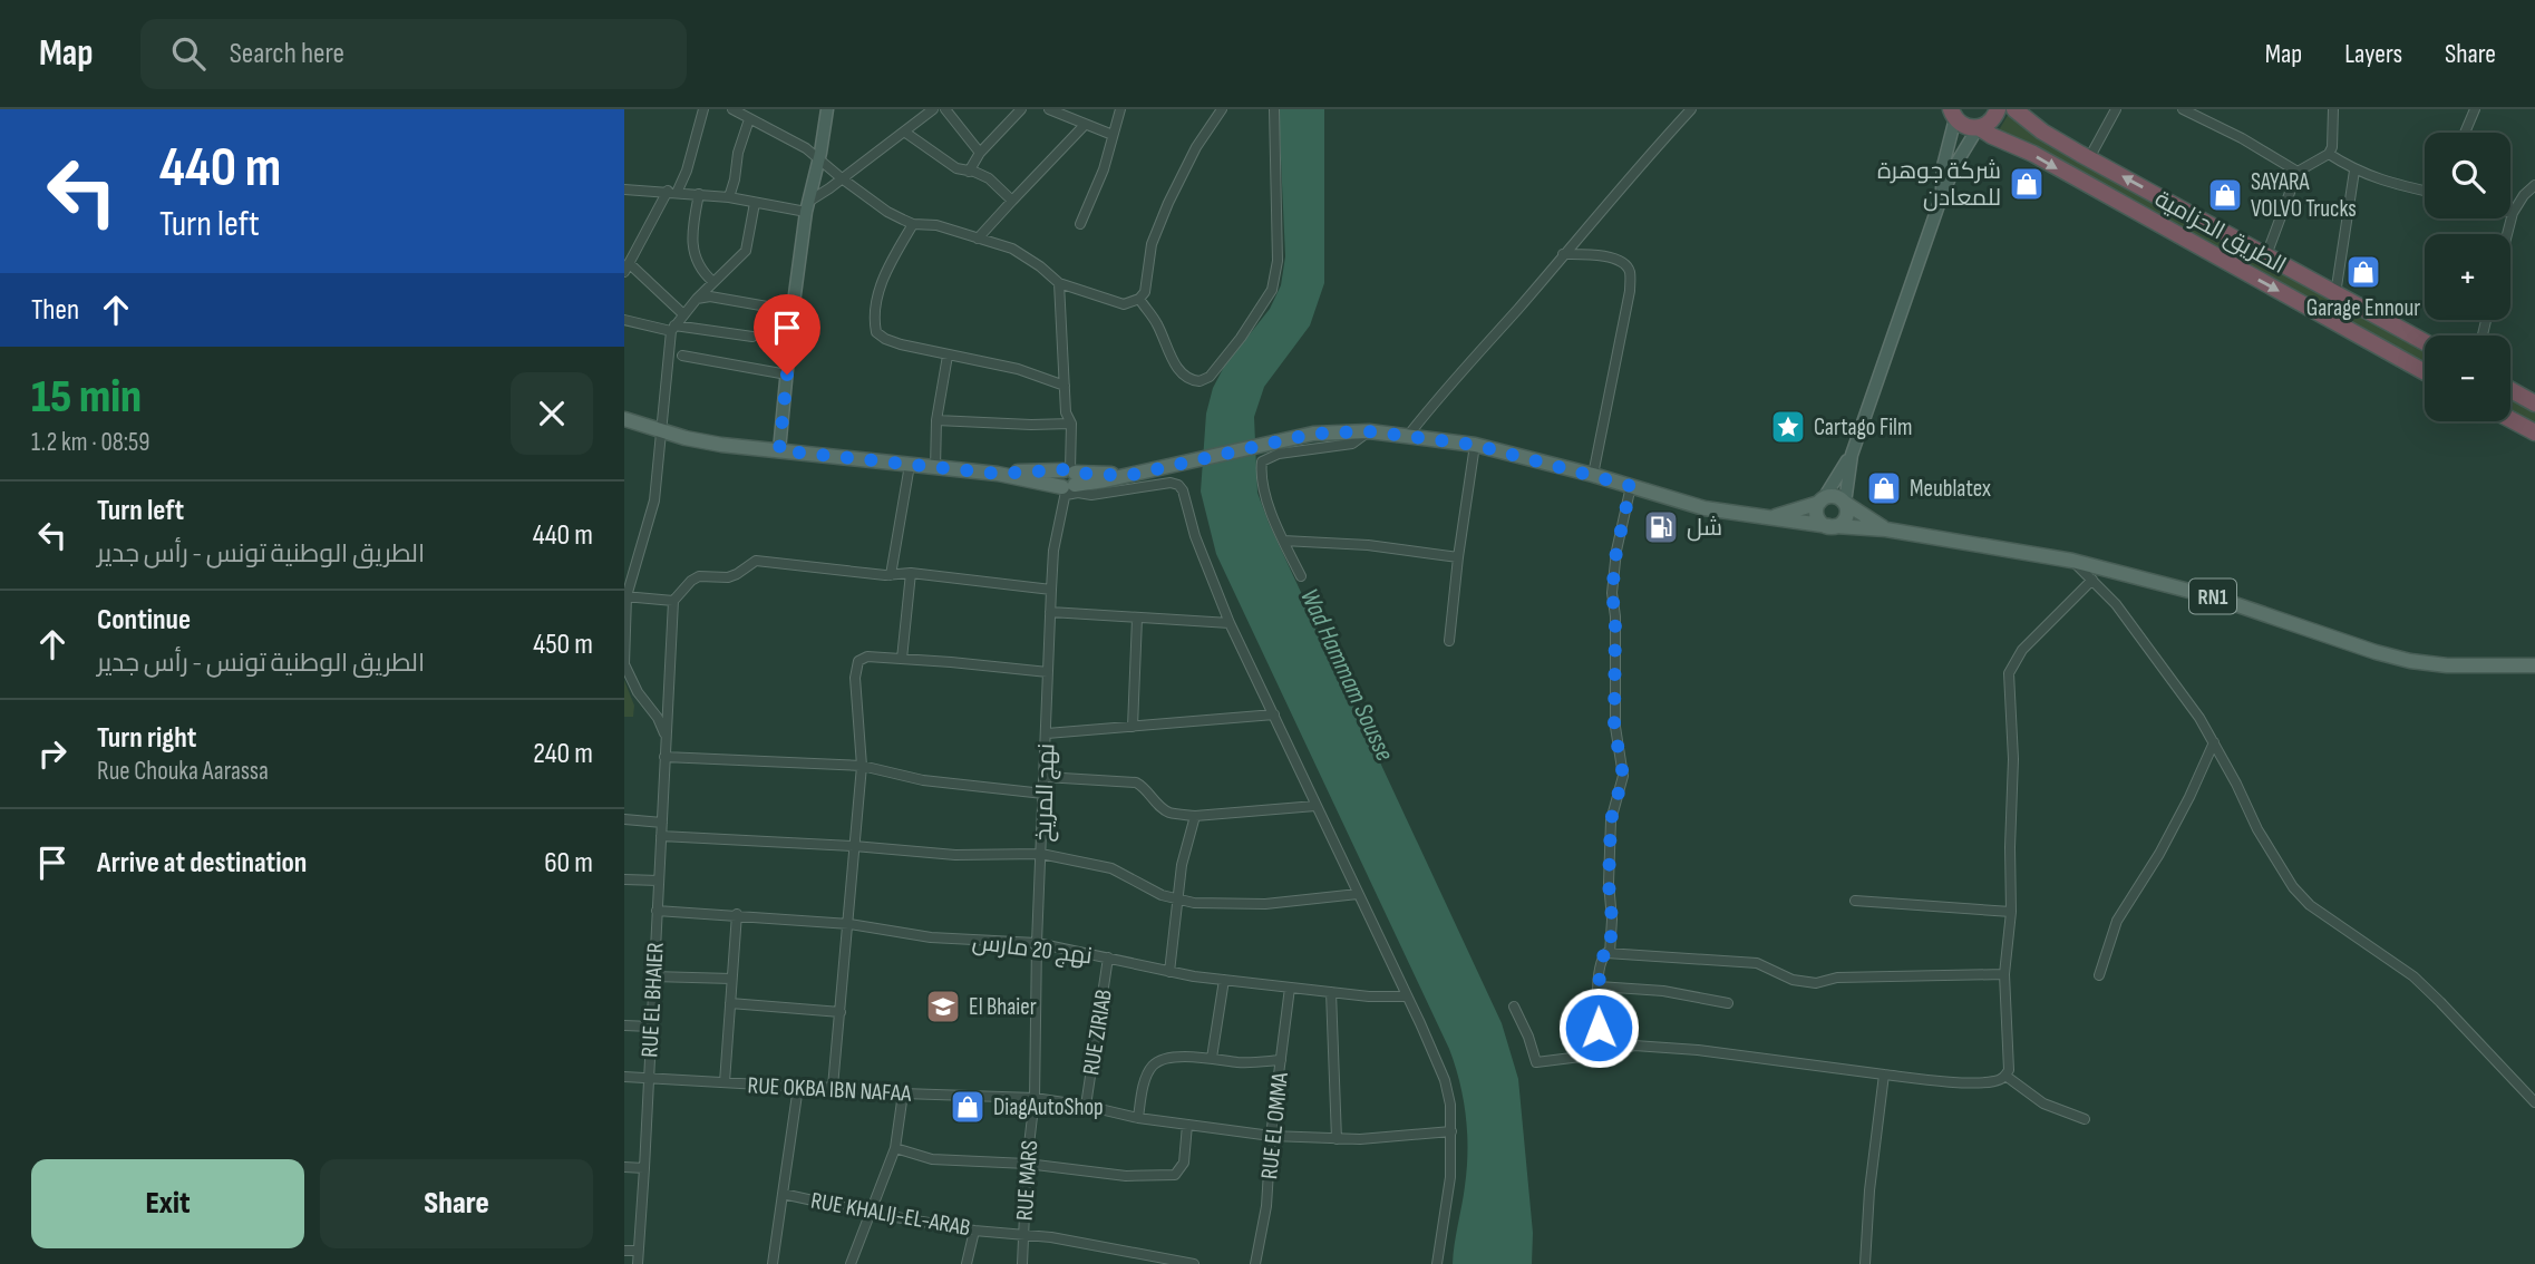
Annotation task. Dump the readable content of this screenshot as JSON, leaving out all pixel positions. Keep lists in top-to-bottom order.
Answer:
{
  "streets": {
    "highway": ["الطريق الحزامية"],
    "main road": ["RN1"],
    "street": [
      "نهج المريخ",
      "نهج 20 مارس",
      "RUE EL BHAIER",
      "RUE ZIRIAB",
      "RUE OKBA IBN NAFAA",
      "RUE EL OMMA",
      "RUE MARS",
      "RUE KHALIJ-EL-ARAB"
    ]
  },
  "crossings": [
    ["RN1", "نهج المريخ"],
    ["نهج المريخ", "نهج 20 مارس"],
    ["نهج المريخ", "RUE OKBA IBN NAFAA"],
    ["نهج المريخ", "RUE MARS"],
    ["نهج 20 مارس", "RUE EL BHAIER"],
    ["نهج 20 مارس", "RUE ZIRIAB"],
    ["نهج 20 مارس", "RUE EL OMMA"],
    ["RUE EL BHAIER", "RUE OKBA IBN NAFAA"],
    ["RUE ZIRIAB", "RUE OKBA IBN NAFAA"],
    ["RUE OKBA IBN NAFAA", "RUE EL OMMA"],
    ["RUE OKBA IBN NAFAA", "RUE MARS"],
    ["RUE MARS", "RUE KHALIJ-EL-ARAB"]
  ],
  "water": ["Wad Hammam Sousse"],
  "places": {
    "shop": [
      "شركة جوهرة للمعادن",
      "SAYARA VOLVO Trucks",
      "Garage Ennour",
      "Meublatex",
      "DiagAutoShop"
    ],
    "place": ["Cartago Film"],
    "fuel station": ["شل"],
    "school or university": ["El Bhaier"]
  },
  "page": {
    "header": "Map",
    "search": "Search here",
    "nav": ["Map", "Layers", "Share"],
    "turn": ["440 m", "Turn left"],
    "map_buttons": ["+", "−"],
    "then": "Then",
    "heading": ["15 min", "1.2 km · 08:59"],
    "list": [
      {
        "name": "Turn left",
        "note": "الطريق الوطنية تونس - رأس جدير",
        "value": "440 m"
      },
      {
        "name": "Continue",
        "note": "الطريق الوطنية تونس - رأس جدير",
        "value": "450 m"
      },
      {
        "name": "Turn right",
        "note": "Rue Chouka Aarassa",
        "value": "240 m"
      },
      {
        "name": "Arrive at destination",
        "value": "60 m"
      }
    ],
    "buttons": ["Exit", "Share"]
  }
}
